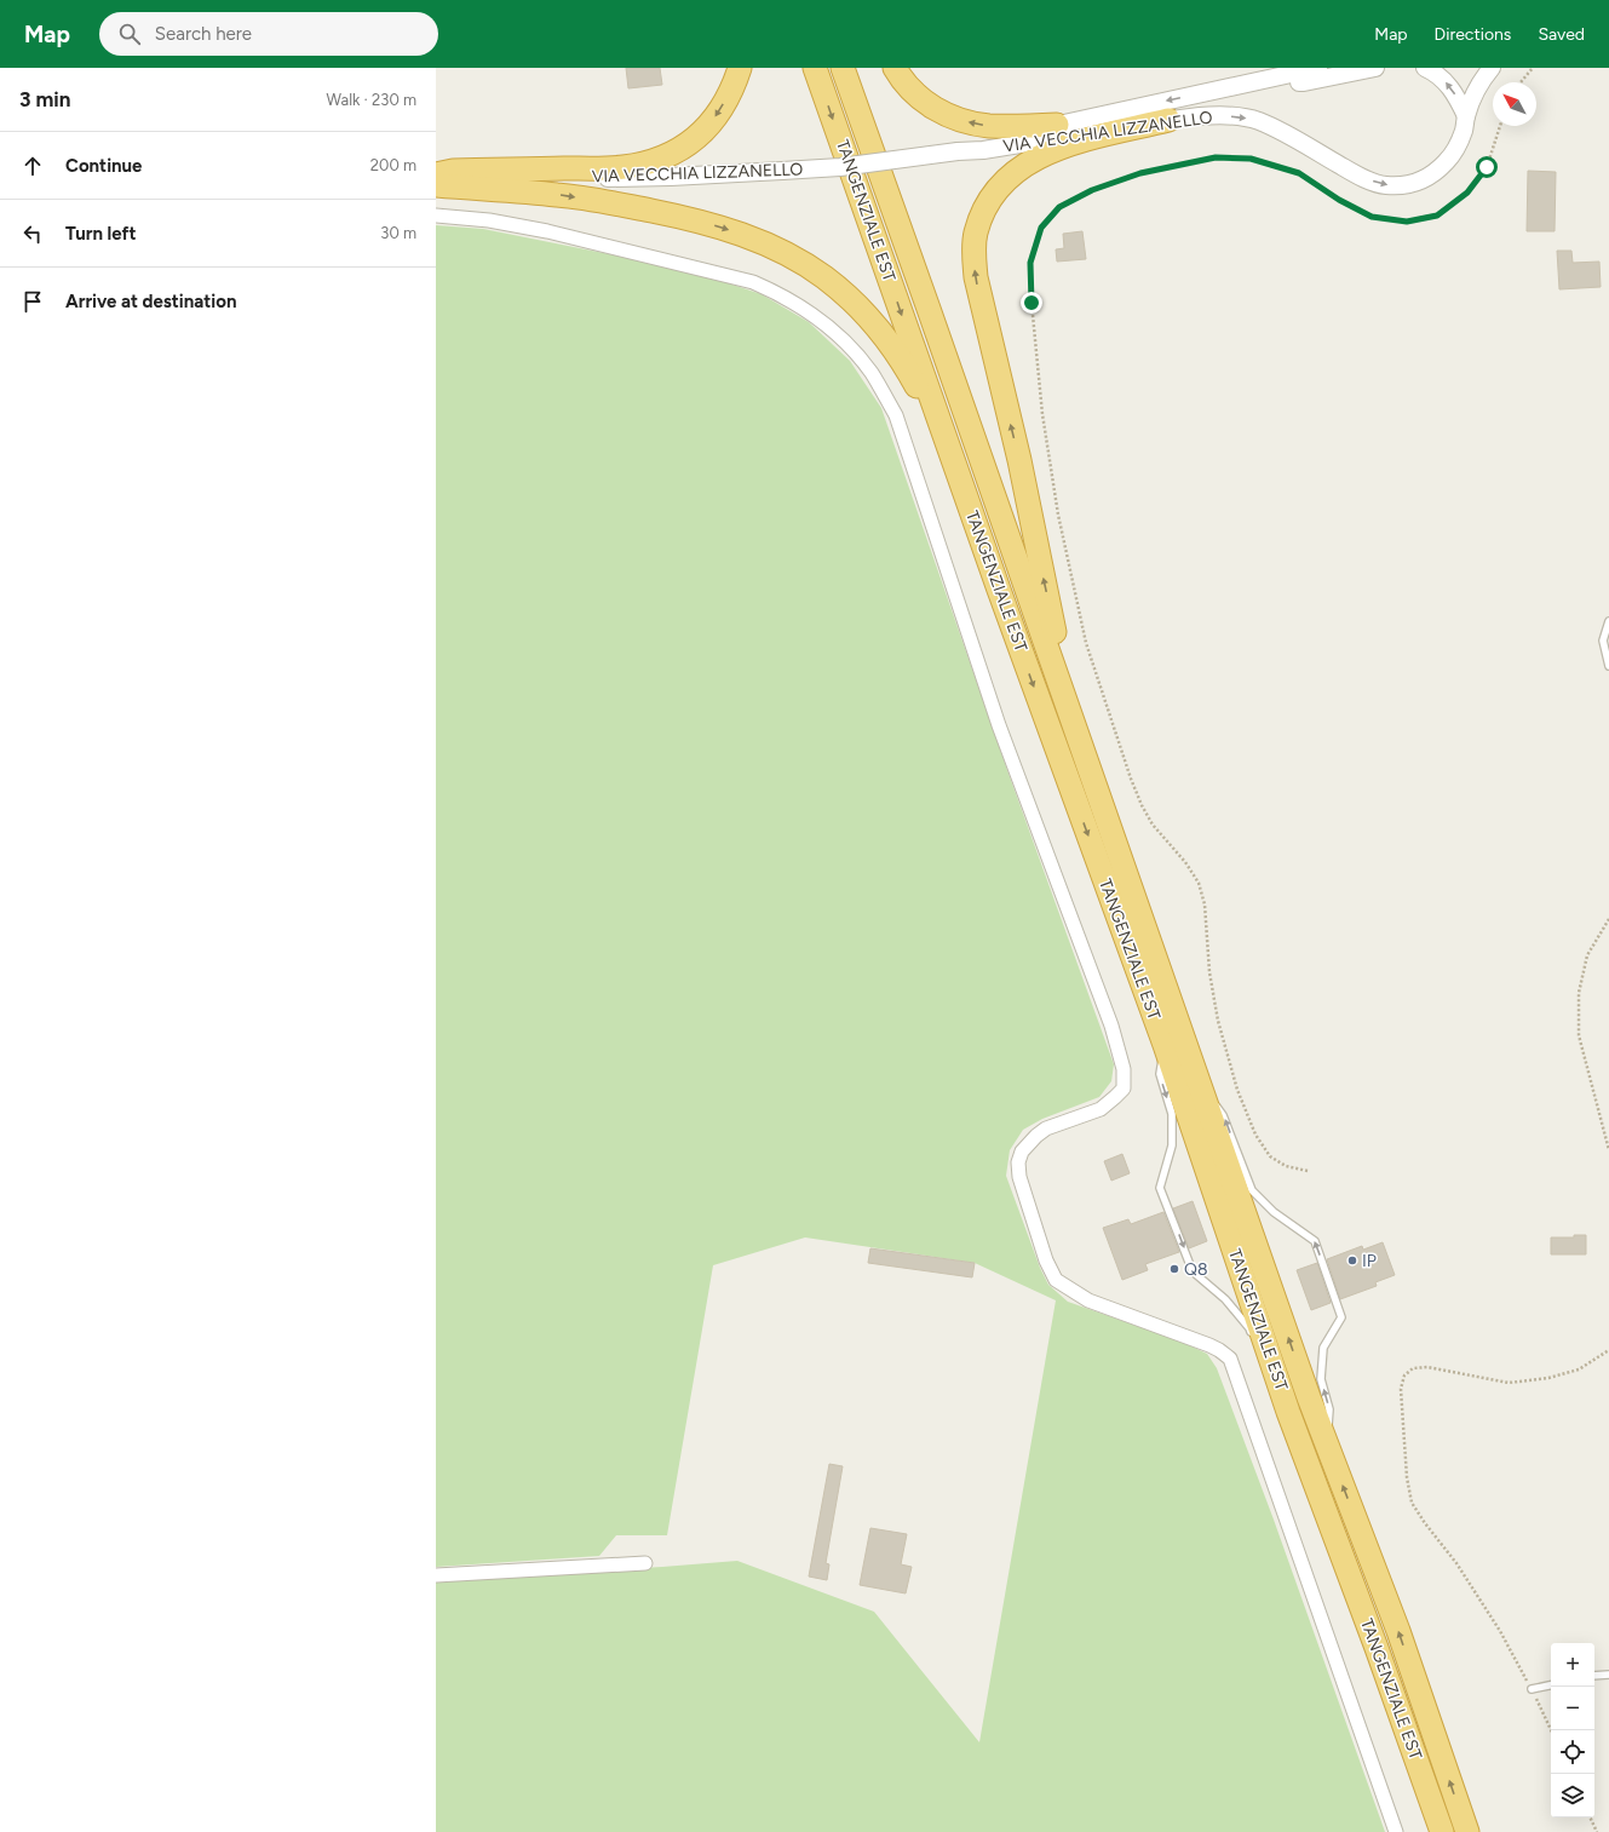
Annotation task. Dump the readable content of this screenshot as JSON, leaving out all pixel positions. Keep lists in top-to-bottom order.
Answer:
{
  "streets": {
    "highway": ["TANGENZIALE EST"],
    "street": ["VIA VECCHIA LIZZANELLO"]
  },
  "places": ["IP", "Q8"],
  "north": "top left",
  "page": {
    "header": "Map",
    "search": "Search here",
    "nav": ["Map", "Directions", "Saved"],
    "heading": ["3 min", "Walk · 230 m"],
    "list": [
      ["Continue", "200 m"],
      ["Turn left", "30 m"],
      "Arrive at destination"
    ],
    "map_buttons": ["+", "−"]
  }
}
